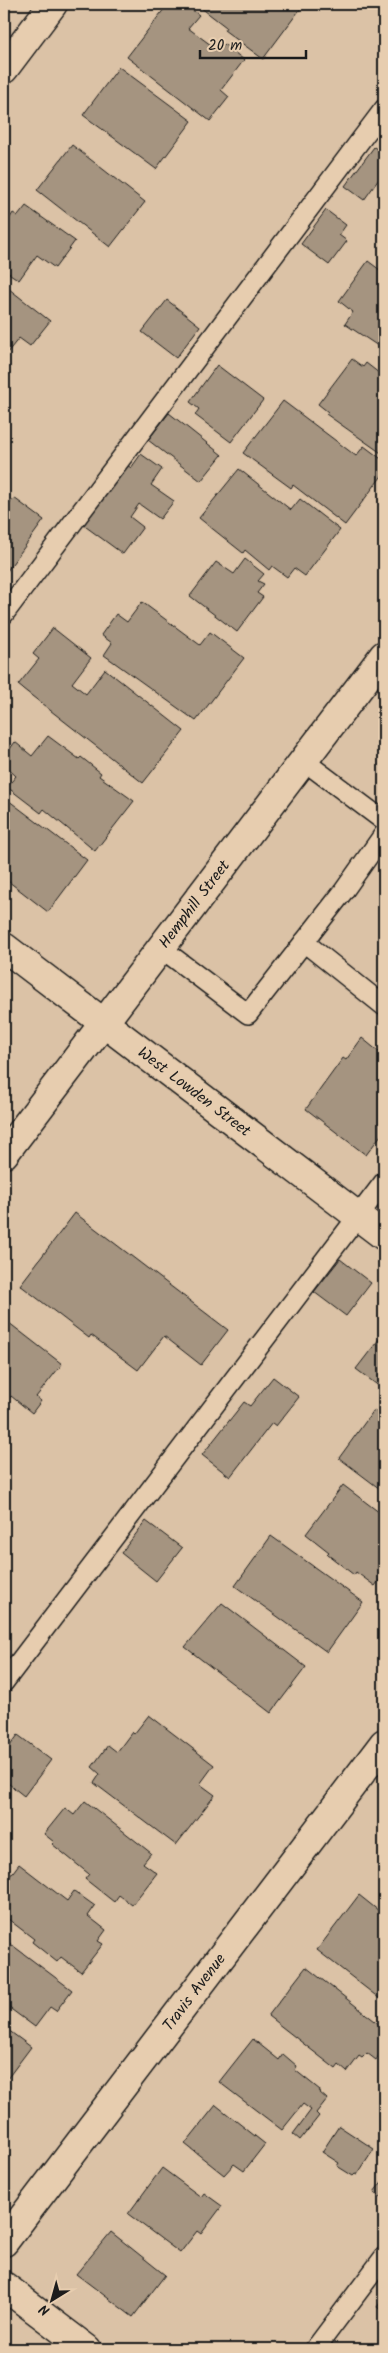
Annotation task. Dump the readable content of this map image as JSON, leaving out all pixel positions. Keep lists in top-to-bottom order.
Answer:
{
  "streets": {
    "street": ["Hemphill Street", "West Lowden Street", "Travis Avenue"]
  },
  "crossings": [
    ["Hemphill Street", "West Lowden Street"]
  ],
  "scale_bar": "20 m",
  "north": "bottom left"
}
